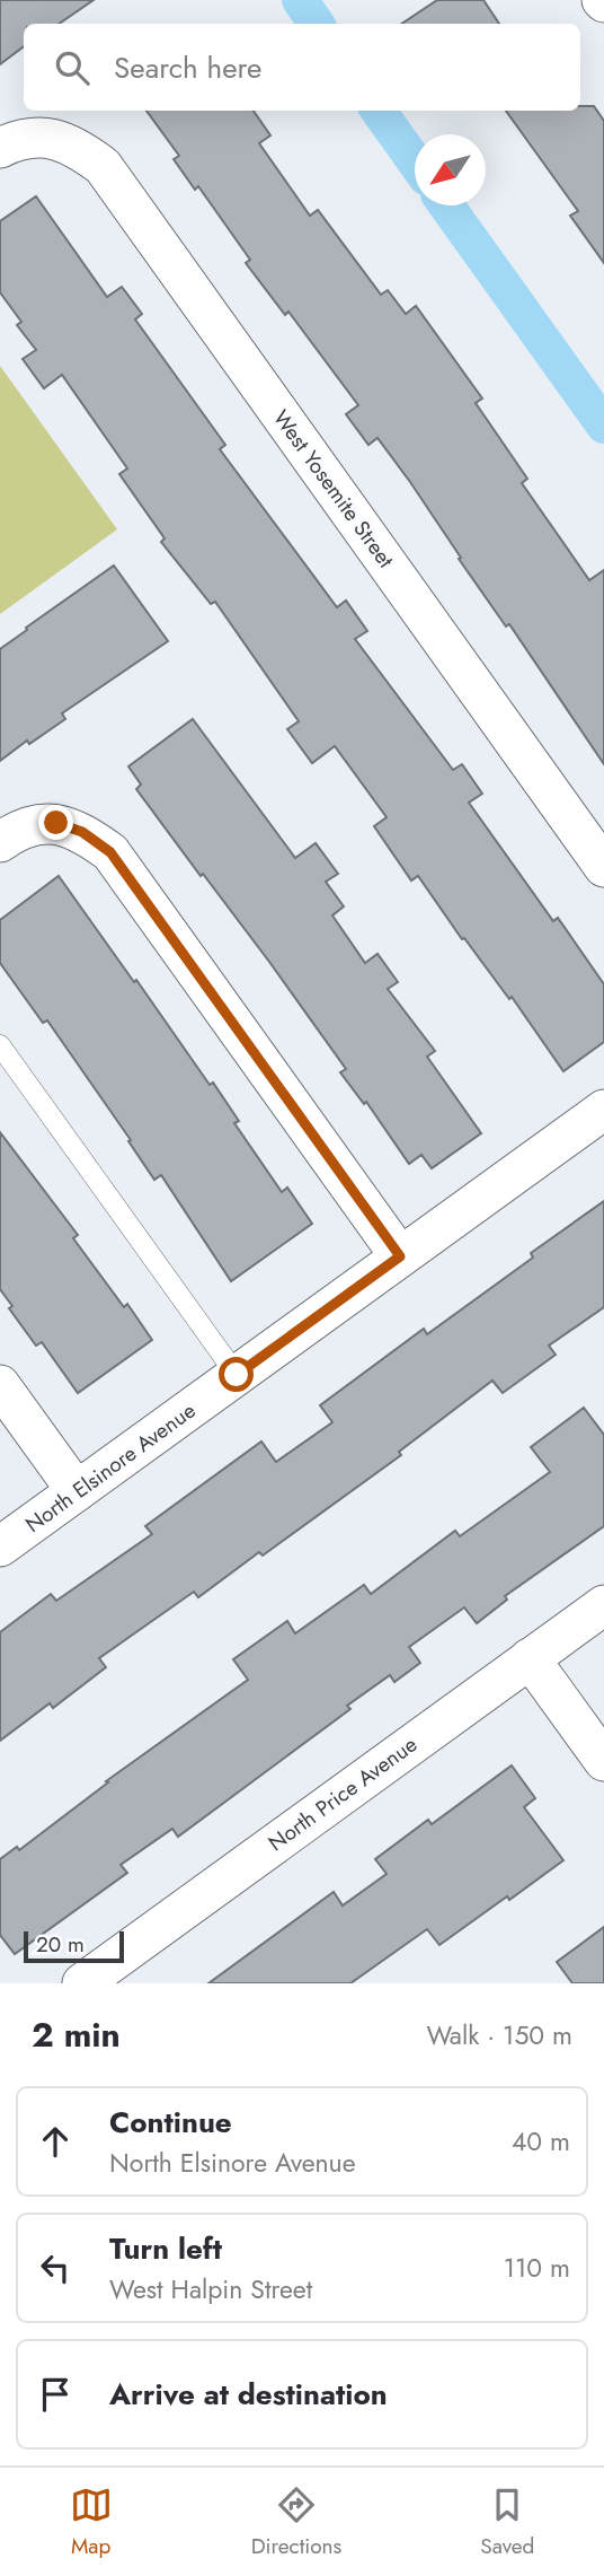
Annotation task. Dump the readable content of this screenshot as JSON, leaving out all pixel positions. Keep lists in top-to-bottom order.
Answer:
{
  "streets": {
    "street": ["West Yosemite Street", "North Elsinore Avenue", "North Price Avenue"]
  },
  "scale_bar": "20 m",
  "north": "bottom left",
  "page": {
    "search": "Search here",
    "scale": "20 m",
    "heading": ["2 min", "Walk · 150 m"],
    "list": [
      ["Continue", "North Elsinore Avenue", "40 m"],
      ["Turn left", "West Halpin Street", "110 m"],
      "Arrive at destination"
    ],
    "nav": ["Map", "Directions", "Saved"]
  }
}
